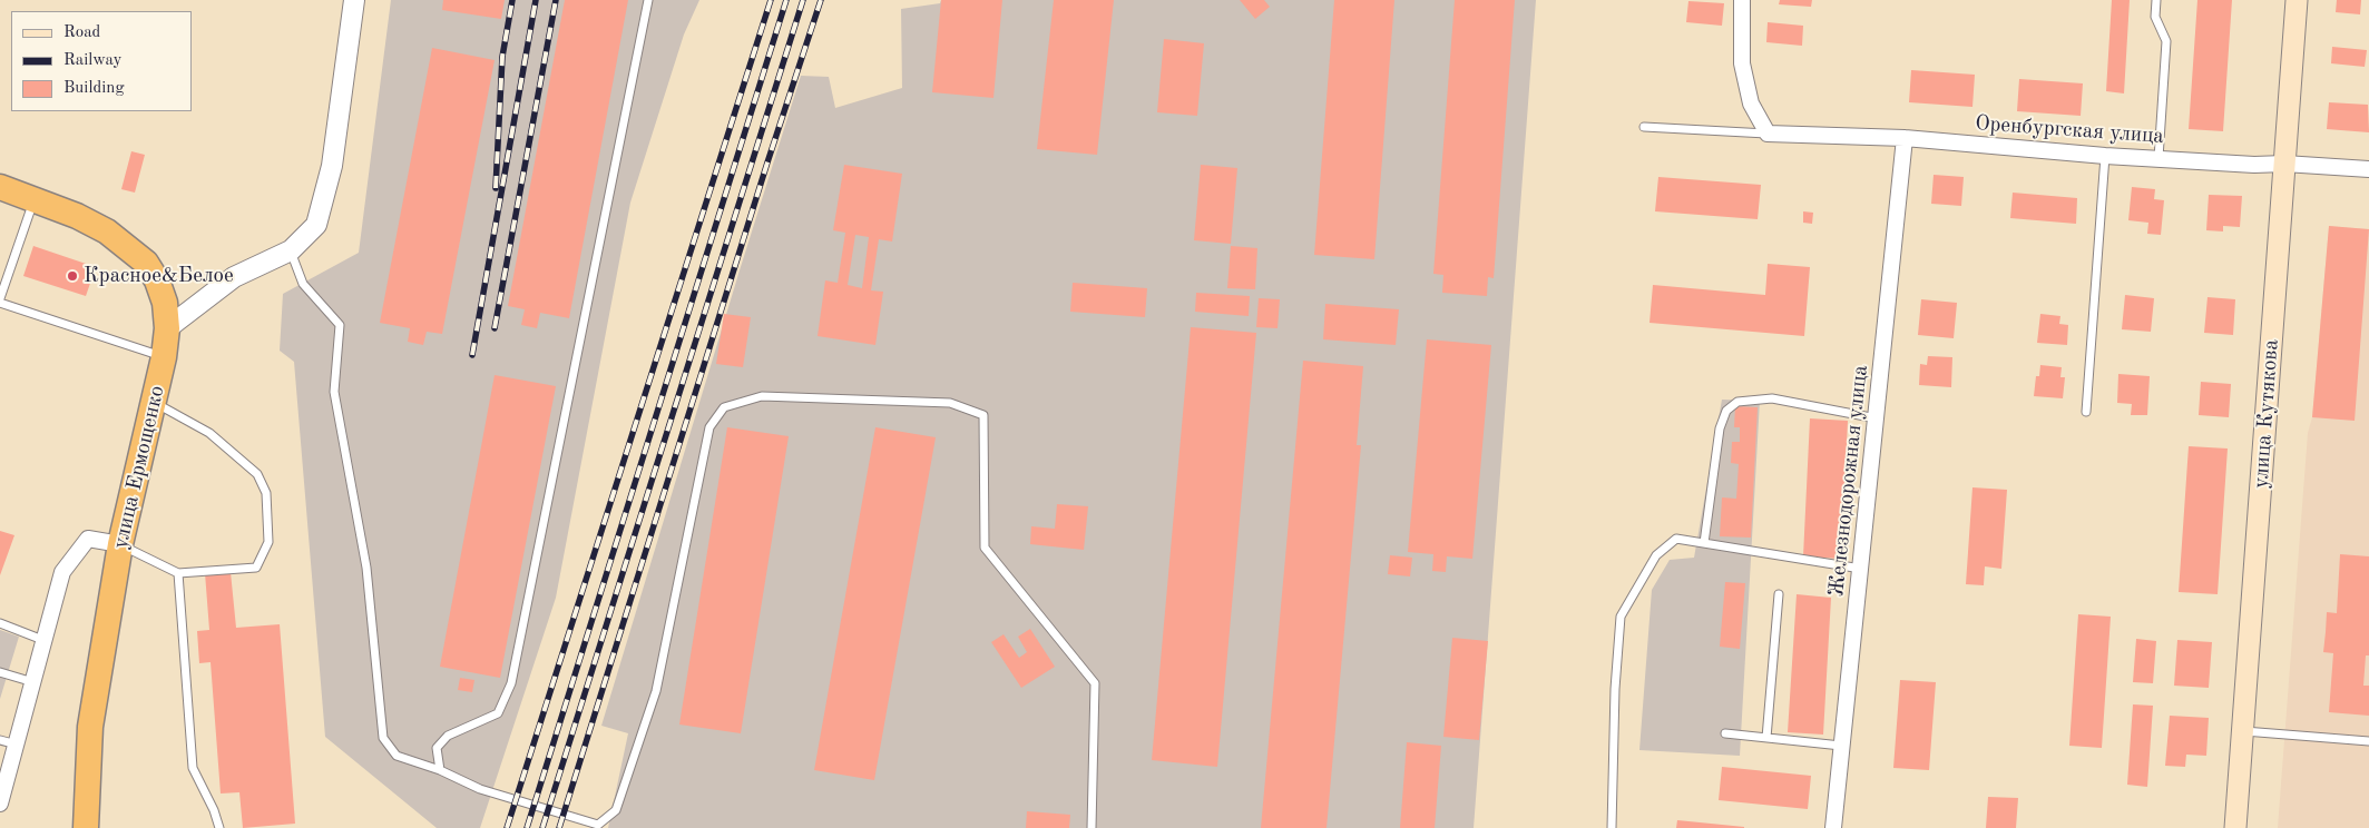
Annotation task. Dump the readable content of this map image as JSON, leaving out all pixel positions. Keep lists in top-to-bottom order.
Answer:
{
  "streets": {
    "highway": ["улица Ермощенко"],
    "main road": ["улица Кутякова"],
    "street": ["Оренбургская улица", "Железнодорожная улица"]
  },
  "crossings": [
    ["Оренбургская улица", "улица Кутякова"],
    ["Оренбургская улица", "Железнодорожная улица"]
  ],
  "places": ["Красное&Белое"],
  "legend": ["Road", "Railway", "Building"]
}
